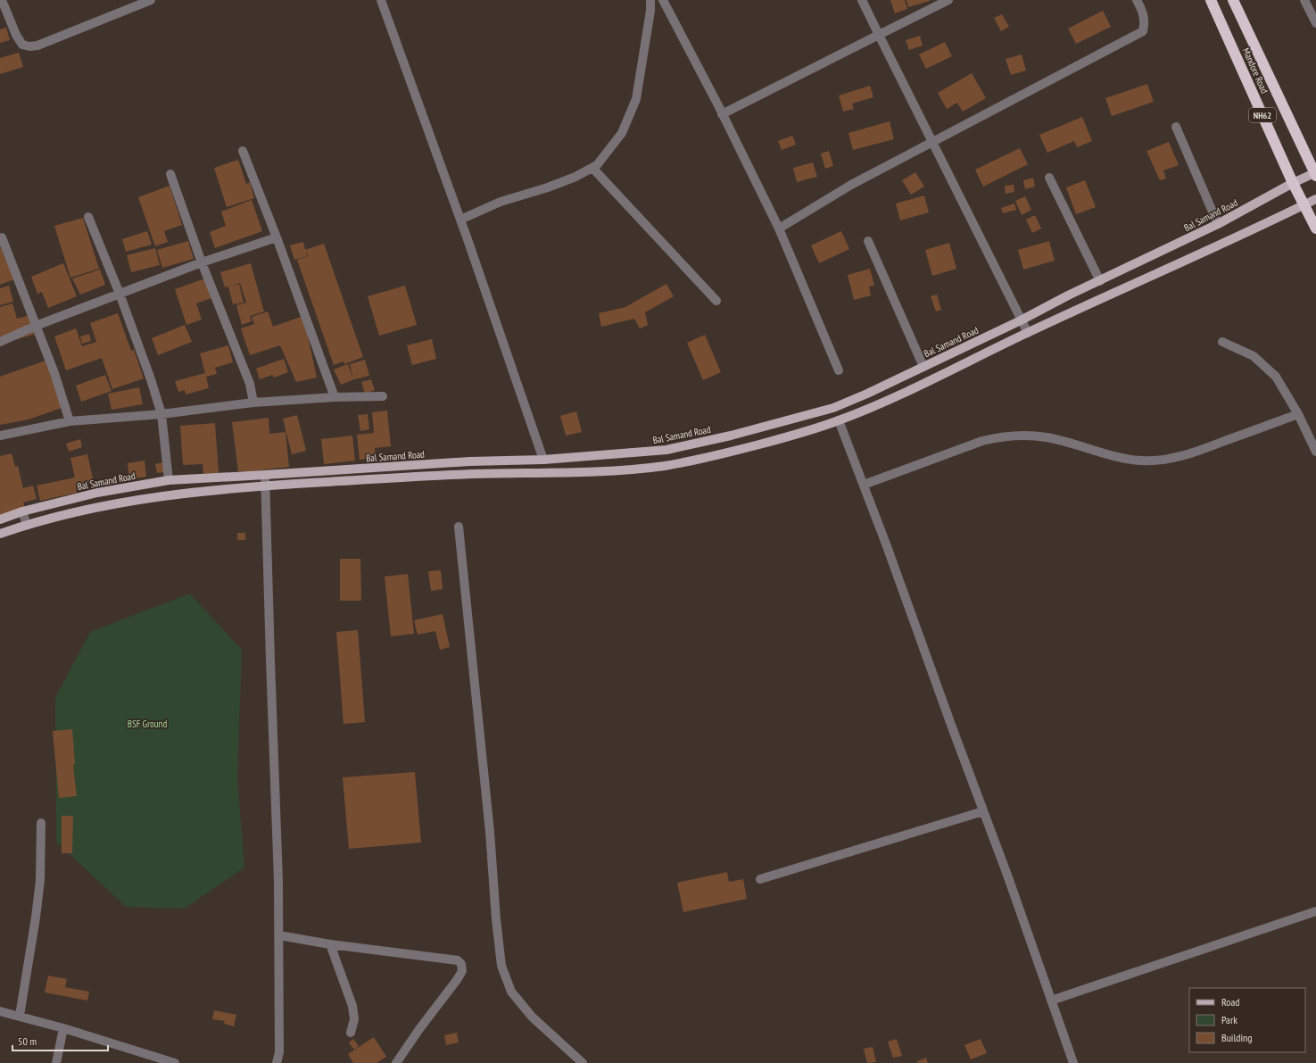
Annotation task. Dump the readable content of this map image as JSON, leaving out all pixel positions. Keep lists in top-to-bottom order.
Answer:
{
  "streets": {
    "highway": ["Mandore Road", "NH62"],
    "main road": ["Bal Samand Road"]
  },
  "crossings": [
    ["Mandore Road", "Bal Samand Road"]
  ],
  "parks": ["BSF Ground"],
  "legend": ["Road", "Park", "Building"],
  "scale_bar": "50 m"
}
